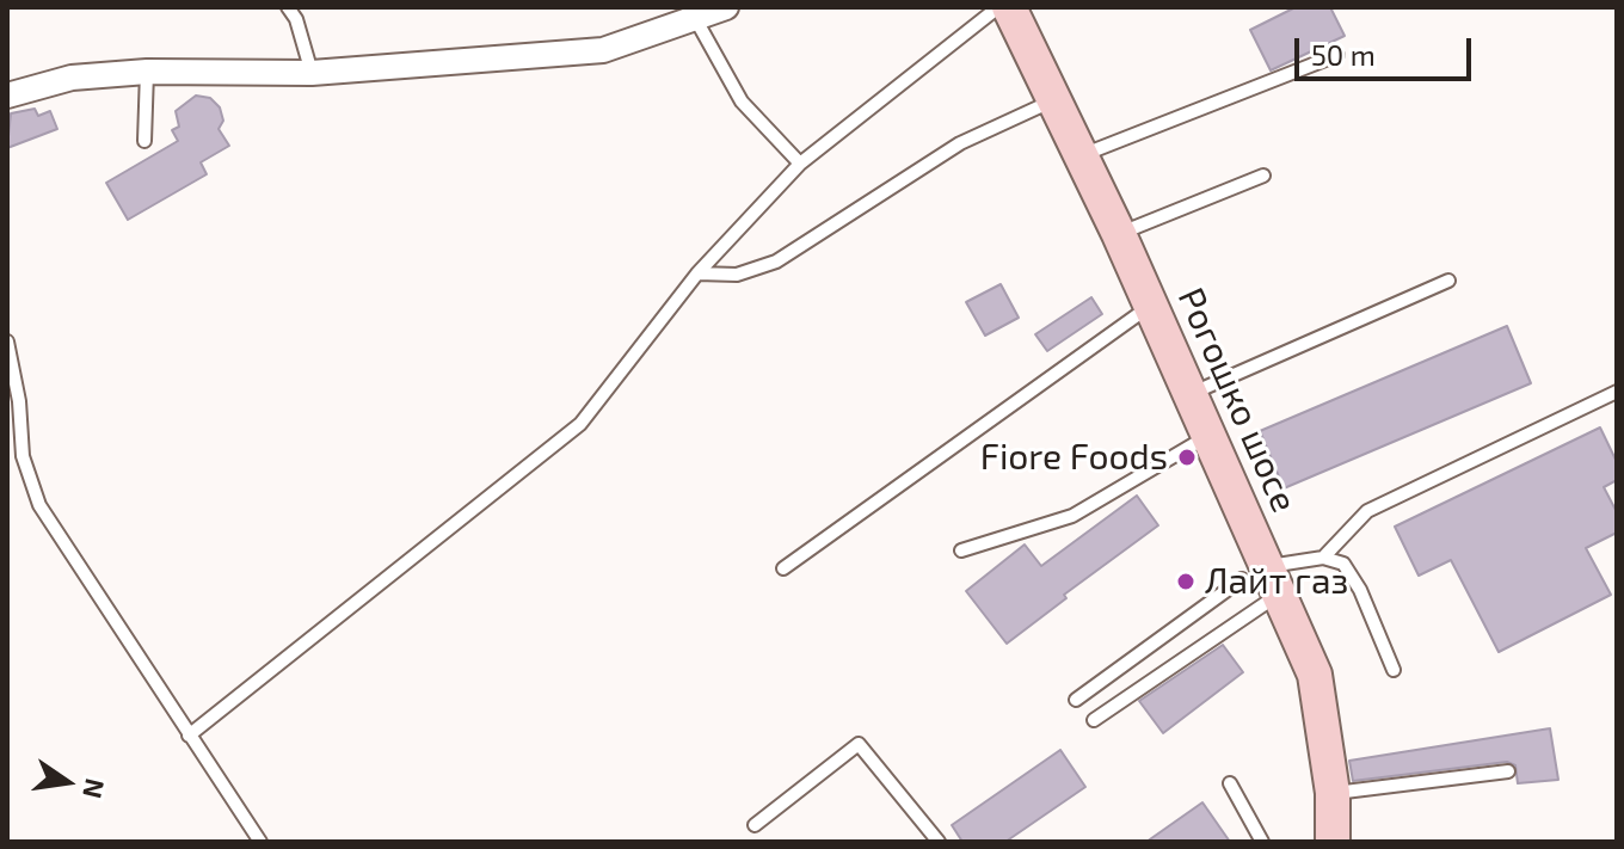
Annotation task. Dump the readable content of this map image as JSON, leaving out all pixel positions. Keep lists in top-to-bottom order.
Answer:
{
  "streets": {
    "main road": ["Рогошко шосе"]
  },
  "places": ["Fiore Foods", "Лайт газ"],
  "scale_bar": "50 m",
  "north": "right"
}
